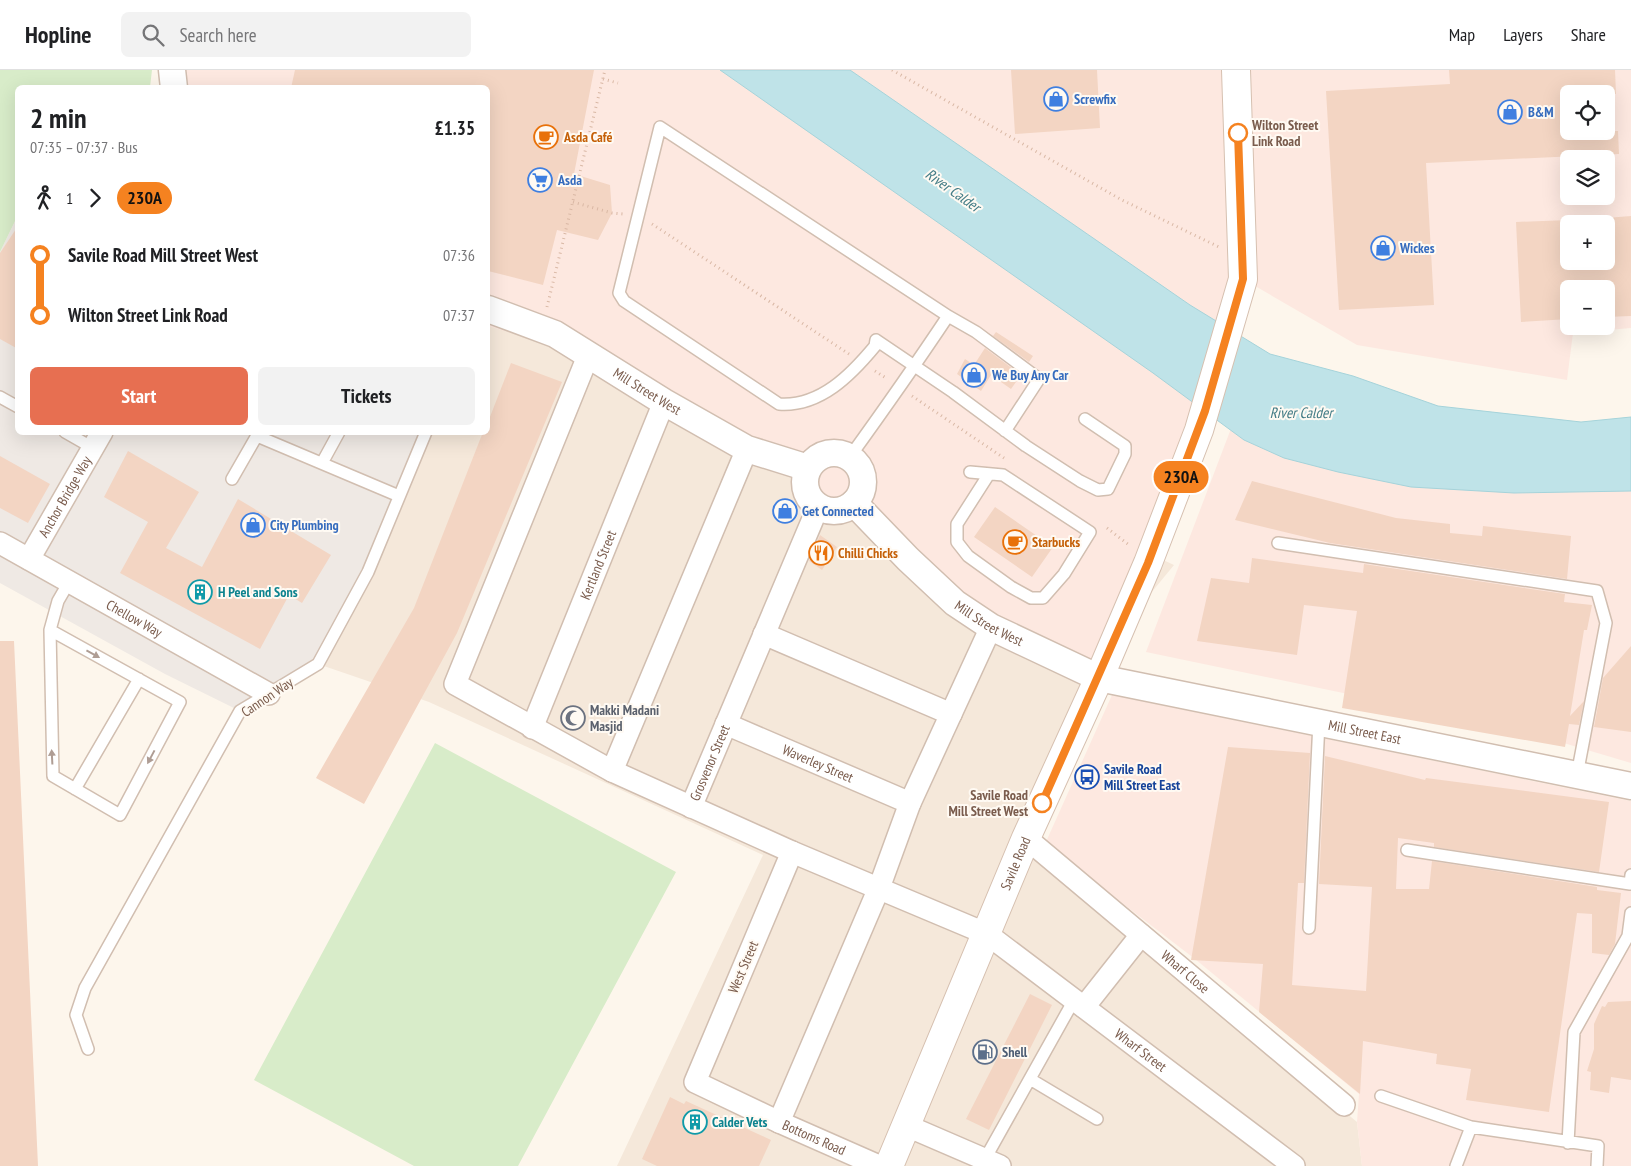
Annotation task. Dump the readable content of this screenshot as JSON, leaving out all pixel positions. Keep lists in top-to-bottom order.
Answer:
{
  "streets": {
    "main road": ["Savile Road"],
    "street": [
      "Mill Street West",
      "Anchor Bridge Way",
      "Kertland Street",
      "Chellow Way",
      "Mill Street East",
      "Grosvenor Street",
      "Waverley Street",
      "West Street",
      "Wharf Close",
      "Wharf Street",
      "Bottoms Road"
    ],
    "lane": ["Cannon Way"]
  },
  "crossings": [
    ["Mill Street West", "Kertland Street"],
    ["Mill Street West", "Mill Street East"],
    ["Mill Street West", "Grosvenor Street"],
    ["Mill Street West", "Savile Road"],
    ["Anchor Bridge Way", "Chellow Way"],
    ["Chellow Way", "Cannon Way"],
    ["Mill Street East", "Savile Road"],
    ["Grosvenor Street", "Waverley Street"],
    ["Grosvenor Street", "Savile Road"],
    ["Grosvenor Street", "West Street"],
    ["Grosvenor Street", "Wharf Street"],
    ["Savile Road", "Wharf Close"],
    ["Savile Road", "Wharf Street"],
    ["West Street", "Bottoms Road"]
  ],
  "water": ["River Calder"],
  "places": {
    "shop": [
      "Screwfix",
      "B&M",
      "Wickes",
      "We Buy Any Car",
      "Get Connected",
      "City Plumbing"
    ],
    "other": ["Wilton Street Link Road", "Savile Road Mill Street West"],
    "cafe": ["Asda Café", "Starbucks"],
    "supermarket": ["Asda"],
    "restaurant": ["Chilli Chicks"],
    "building": ["H Peel and Sons", "Calder Vets"],
    "mosque": ["Makki Madani Masjid"],
    "bus stop": ["Savile Road Mill Street East"],
    "fuel station": ["Shell"]
  },
  "lines": ["bus line 230A"],
  "page": {
    "header": "Hopline",
    "search": "Search here",
    "nav": ["Map", "Layers", "Share"],
    "on_map": "230A",
    "map_buttons": ["+", "−"],
    "heading": ["2 min", "07:35 – 07:37 · Bus", "£1.35"],
    "legs": ["1", "230A"],
    "list": [
      {
        "name": "Savile Road Mill Street West",
        "value": "07:36"
      },
      {
        "name": "Wilton Street Link Road",
        "value": "07:37"
      }
    ],
    "buttons": ["Start", "Tickets"]
  }
}
